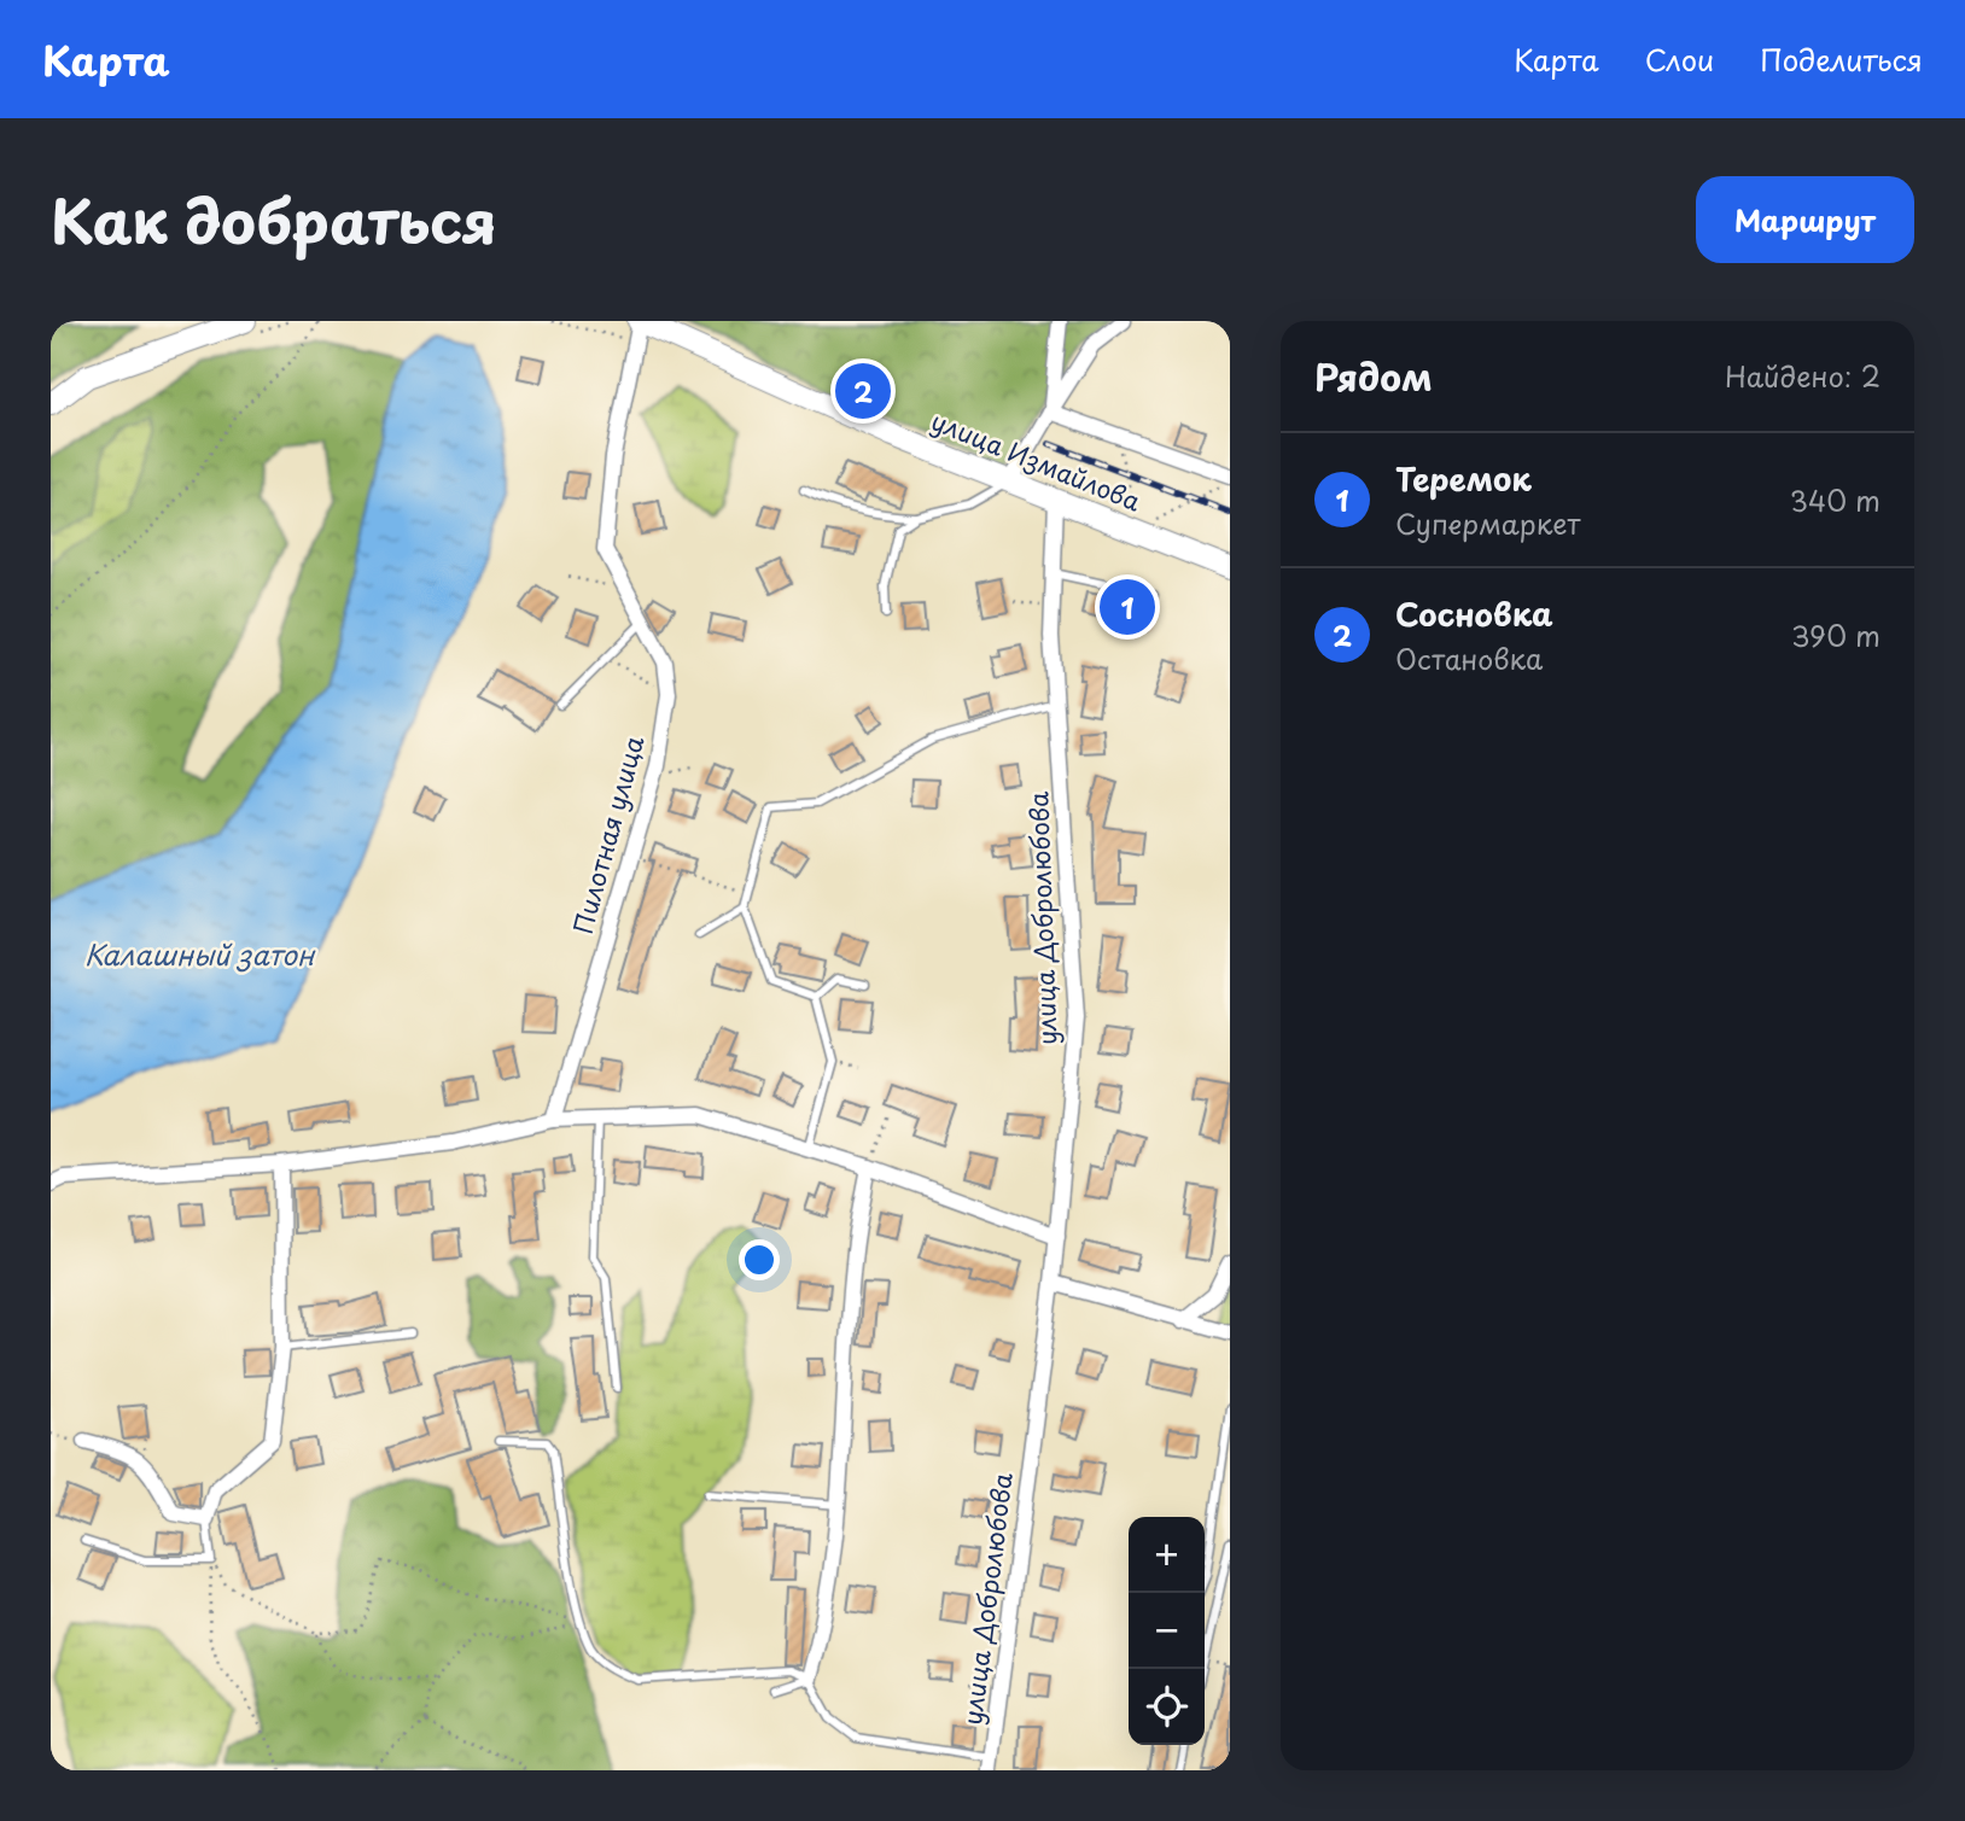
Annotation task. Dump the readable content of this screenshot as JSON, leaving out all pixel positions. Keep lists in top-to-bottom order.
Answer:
{
  "streets": {
    "main road": ["улица Измайлова"],
    "street": ["Пилотная улица", "улица Добролюбова"]
  },
  "crossings": [
    ["улица Измайлова", "Пилотная улица"],
    ["улица Измайлова", "улица Добролюбова"]
  ],
  "water": ["Калашный затон"],
  "page": {
    "header": "Карта",
    "nav": ["Карта", "Слои", "Поделиться"],
    "title": "Как добраться",
    "buttons": "Маршрут",
    "heading": ["Рядом", "Найдено: 2"],
    "pins": ["2", "1"],
    "list": [
      {
        "mark": "1",
        "name": "Теремок",
        "note": "Супермаркет",
        "value": "340 m"
      },
      {
        "mark": "2",
        "name": "Сосновка",
        "note": "Остановка",
        "value": "390 m"
      }
    ],
    "map_buttons": ["+", "−"]
  }
}
